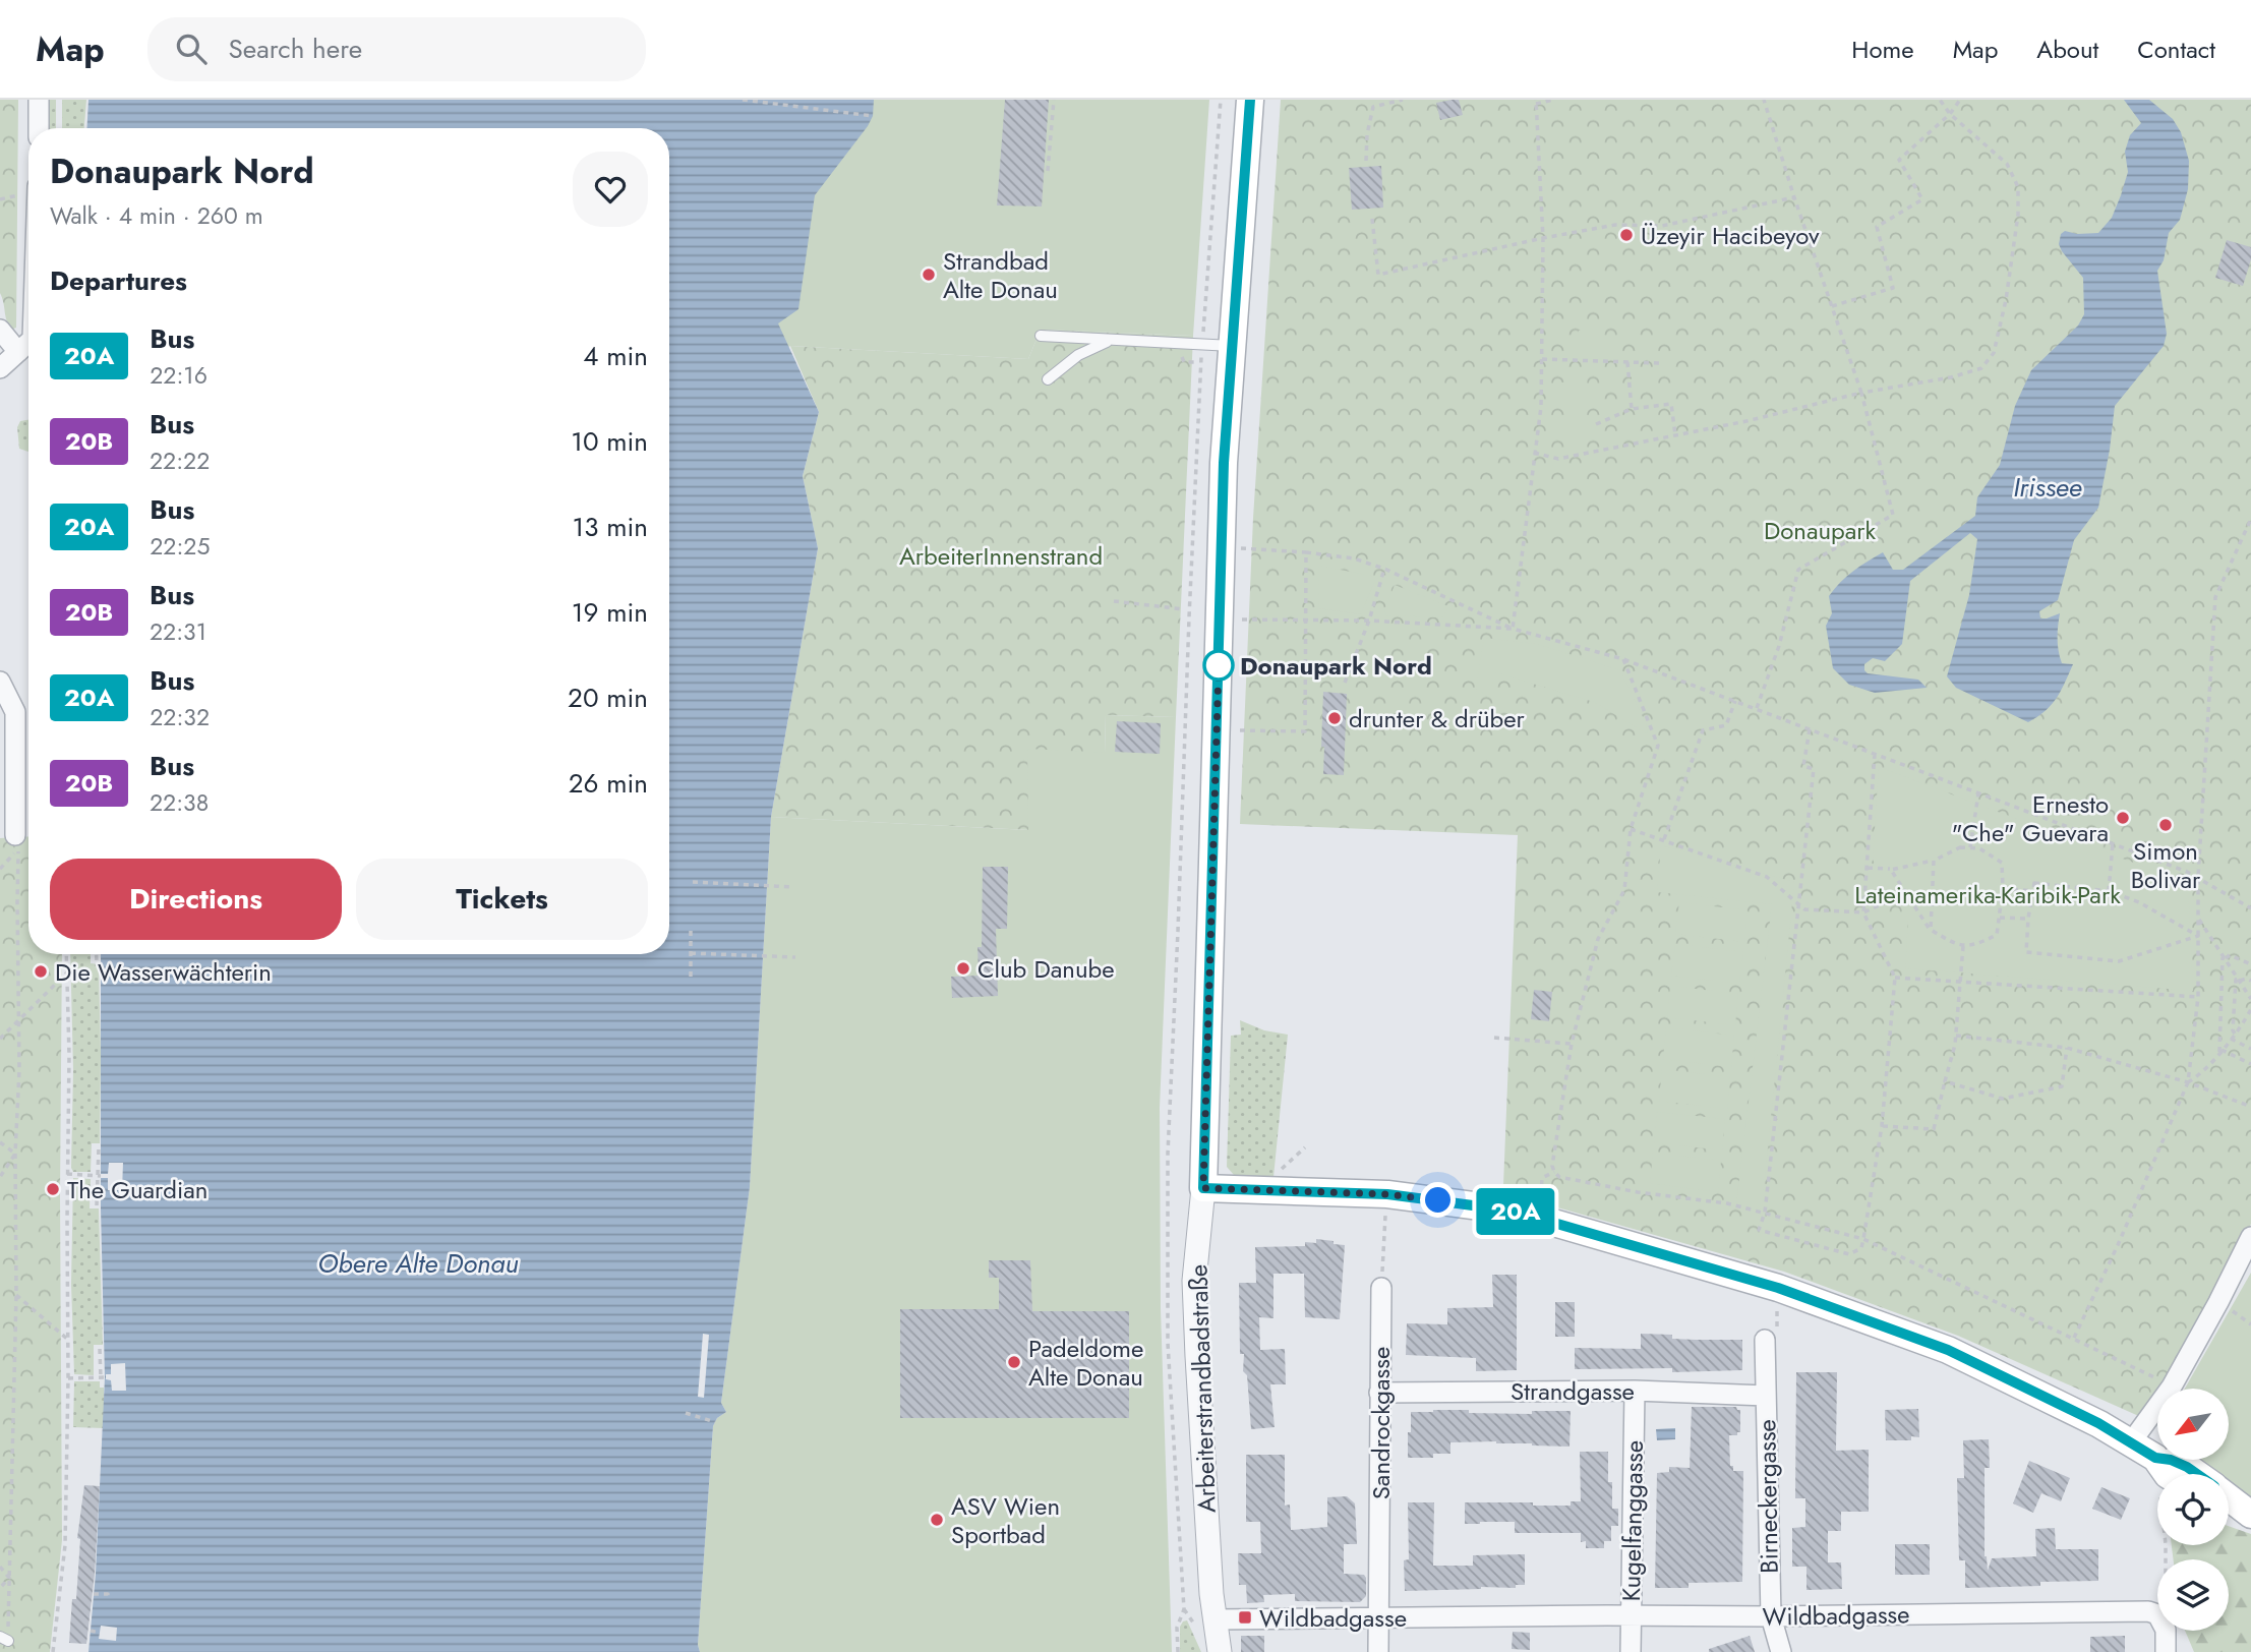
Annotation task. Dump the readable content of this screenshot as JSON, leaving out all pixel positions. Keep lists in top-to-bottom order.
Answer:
{
  "streets": {
    "main road": ["Arbeiterstrandbadstraße"],
    "street": [
      "Strandgasse",
      "Sandrockgasse",
      "Birneckergasse",
      "Kugelfanggasse",
      "Wildbadgasse"
    ]
  },
  "crossings": [
    ["Arbeiterstrandbadstraße", "Wildbadgasse"],
    ["Strandgasse", "Sandrockgasse"],
    ["Strandgasse", "Birneckergasse"],
    ["Strandgasse", "Kugelfanggasse"],
    ["Sandrockgasse", "Wildbadgasse"],
    ["Birneckergasse", "Wildbadgasse"],
    ["Kugelfanggasse", "Wildbadgasse"]
  ],
  "water": ["Irissee", "Obere Alte Donau"],
  "parks": ["Donaupark", "ArbeiterInnenstrand", "Lateinamerika-Karibik-Park"],
  "places": {
    "other": [
      "Üzeyir Hacibeyov",
      "Strandbad Alte Donau",
      "Donaupark Nord",
      "drunter & drüber",
      "Ernesto \"Che\" Guevara",
      "Simon Bolivar",
      "Club Danube",
      "Die Wasserwächterin",
      "The Guardian",
      "Padeldome Alte Donau",
      "ASV Wien Sportbad"
    ],
    "transit": ["Wildbadgasse"]
  },
  "lines": ["bus line 20A"],
  "north": "bottom left",
  "page": {
    "header": "Map",
    "search": "Search here",
    "nav": [
      "Home",
      "Map",
      "About",
      "Contact"
    ],
    "on_map": "20A",
    "heading": [
      ["Donaupark Nord", "Walk · 4 min · 260 m"],
      "Departures"
    ],
    "list": [
      {
        "mark": "20A",
        "name": "Bus",
        "note": "22:16",
        "value": "4 min"
      },
      {
        "mark": "20B",
        "name": "Bus",
        "note": "22:22",
        "value": "10 min"
      },
      {
        "mark": "20A",
        "name": "Bus",
        "note": "22:25",
        "value": "13 min"
      },
      {
        "mark": "20B",
        "name": "Bus",
        "note": "22:31",
        "value": "19 min"
      },
      {
        "mark": "20A",
        "name": "Bus",
        "note": "22:32",
        "value": "20 min"
      },
      {
        "mark": "20B",
        "name": "Bus",
        "note": "22:38",
        "value": "26 min"
      }
    ],
    "buttons": ["Directions", "Tickets"]
  }
}
